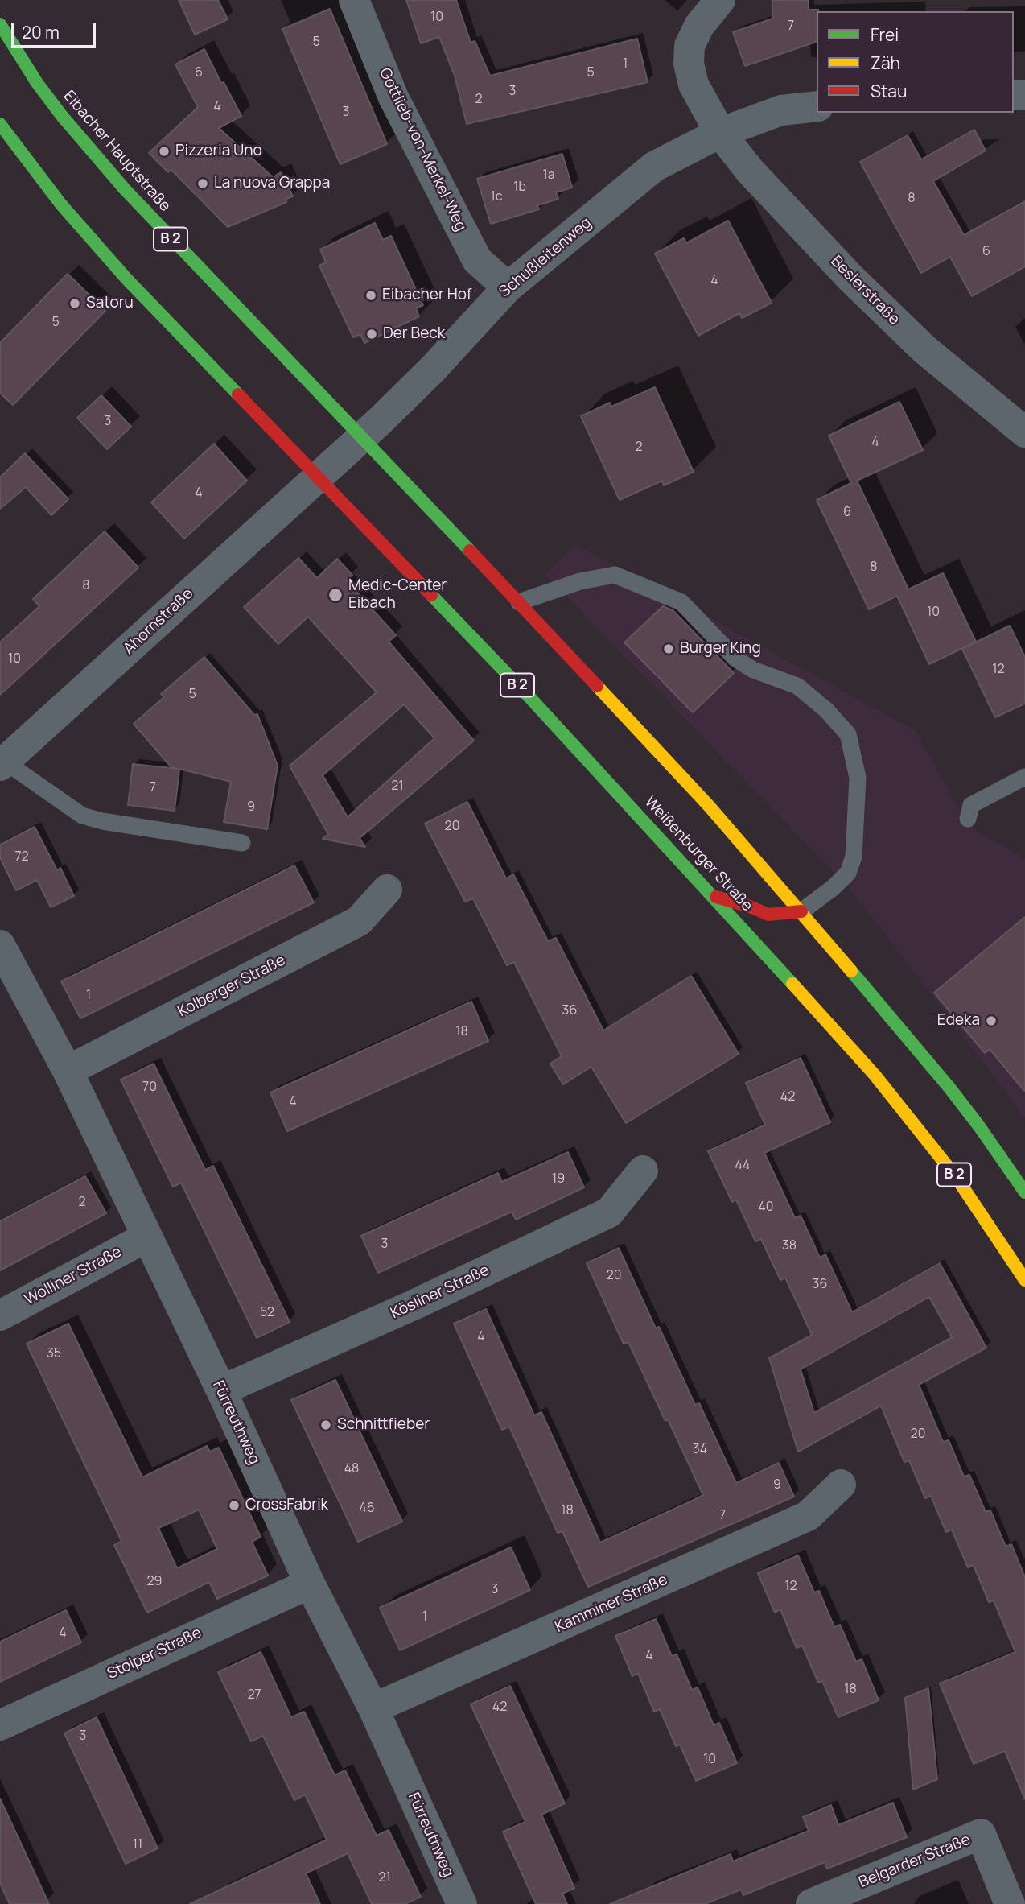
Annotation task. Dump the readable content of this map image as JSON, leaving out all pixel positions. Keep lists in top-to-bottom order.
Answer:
{
  "streets": {
    "main road": ["Eibacher Hauptstraße", "B 2", "Weißenburger Straße"],
    "street": [
      "Gottlieb-von-Merkel-Weg",
      "Schußleitenweg",
      "Beslerstraße",
      "Ahornstraße",
      "Kolberger Straße",
      "Wolliner Straße",
      "Kösliner Straße",
      "Fürreuthweg",
      "Kamminer Straße",
      "Stolper Straße",
      "Belgarder Straße"
    ]
  },
  "crossings": [
    ["Gottlieb-von-Merkel-Weg", "Schußleitenweg"],
    ["Eibacher Hauptstraße", "B 2"],
    ["Eibacher Hauptstraße", "Schußleitenweg"],
    ["B 2", "Schußleitenweg"],
    ["B 2", "Ahornstraße"],
    ["B 2", "Weißenburger Straße"],
    ["Schußleitenweg", "Beslerstraße"],
    ["Schußleitenweg", "Ahornstraße"],
    ["Schußleitenweg", "Weißenburger Straße"],
    ["Ahornstraße", "Weißenburger Straße"],
    ["Kolberger Straße", "Fürreuthweg"],
    ["Wolliner Straße", "Fürreuthweg"],
    ["Kösliner Straße", "Fürreuthweg"],
    ["Fürreuthweg", "Kamminer Straße"],
    ["Fürreuthweg", "Stolper Straße"]
  ],
  "places": [
    "Pizzeria Uno",
    "La nuova Grappa",
    "Eibacher Hof",
    "Satoru",
    "Der Beck",
    "Medic-Center Eibach",
    "Burger King",
    "Edeka",
    "Schnittfieber",
    "CrossFabrik"
  ],
  "house_numbers": [
    "10",
    "7",
    "5",
    "1",
    "6",
    "5",
    "3",
    "2",
    "4",
    "3",
    "1a",
    "1b",
    "1c",
    "8",
    "6",
    "4",
    "5",
    "3",
    "4",
    "2",
    "4",
    "6",
    "8",
    "8",
    "10",
    "10",
    "12",
    "5",
    "21",
    "7",
    "9",
    "20",
    "72",
    "1",
    "36",
    "18",
    "70",
    "42",
    "4",
    "44",
    "19",
    "2",
    "40",
    "3",
    "38",
    "20",
    "36",
    "52",
    "4",
    "35",
    "20",
    "34",
    "48",
    "9",
    "46",
    "18",
    "7",
    "29",
    "12",
    "3",
    "1",
    "4",
    "4",
    "18",
    "27",
    "42",
    "3",
    "10",
    "11",
    "21"
  ],
  "legend": ["Frei", "Zäh", "Stau"],
  "scale_bar": "20 m"
}
